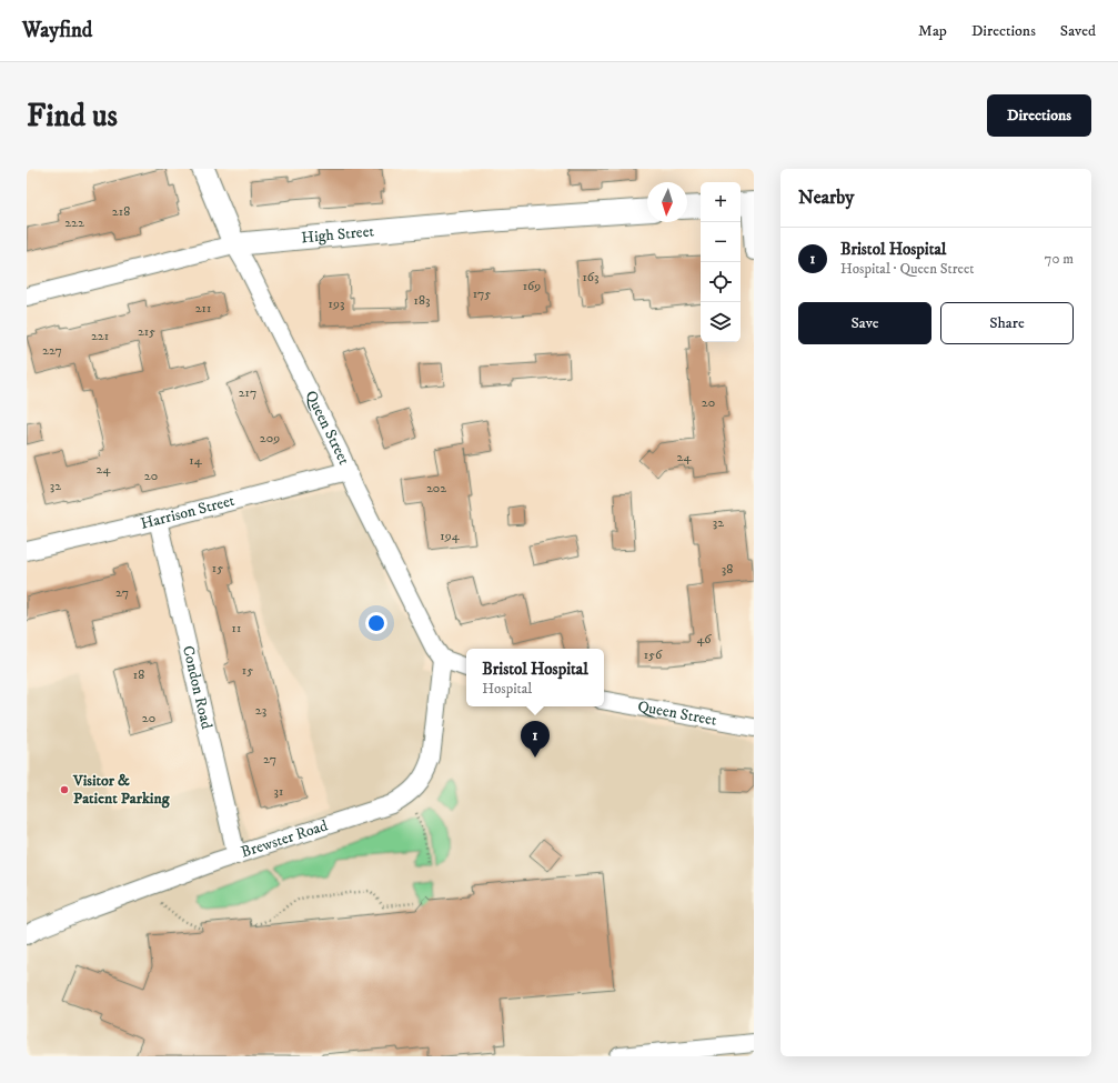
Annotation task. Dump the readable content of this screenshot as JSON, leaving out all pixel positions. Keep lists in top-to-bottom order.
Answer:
{
  "streets": {
    "street": [
      "High Street",
      "Queen Street",
      "Harrison Street",
      "Condon Road",
      "Brewster Road"
    ]
  },
  "crossings": [
    ["High Street", "Queen Street"],
    ["Queen Street", "Harrison Street"],
    ["Queen Street", "Brewster Road"],
    ["Harrison Street", "Condon Road"],
    ["Condon Road", "Brewster Road"]
  ],
  "places": ["Visitor & Patient Parking"],
  "house_numbers": [
    "218",
    "222",
    "163",
    "169",
    "175",
    "183",
    "193",
    "211",
    "215",
    "221",
    "227",
    "217",
    "20",
    "209",
    "24",
    "14",
    "24",
    "20",
    "32",
    "202",
    "32",
    "194",
    "15",
    "38",
    "27",
    "11",
    "46",
    "156",
    "15",
    "18",
    "23",
    "20",
    "27",
    "31"
  ],
  "north": "bottom",
  "page": {
    "header": "Wayfind",
    "nav": ["Map", "Directions", "Saved"],
    "buttons": [
      "Directions",
      ["Save", "Share"]
    ],
    "title": "Find us",
    "heading": "Nearby",
    "map_buttons": ["+", "−"],
    "list": [
      {
        "mark": "1",
        "name": "Bristol Hospital",
        "note": "Hospital · Queen Street",
        "value": "70 m"
      }
    ],
    "popup": ["Bristol Hospital", "Hospital"],
    "pins": "1"
  }
}
